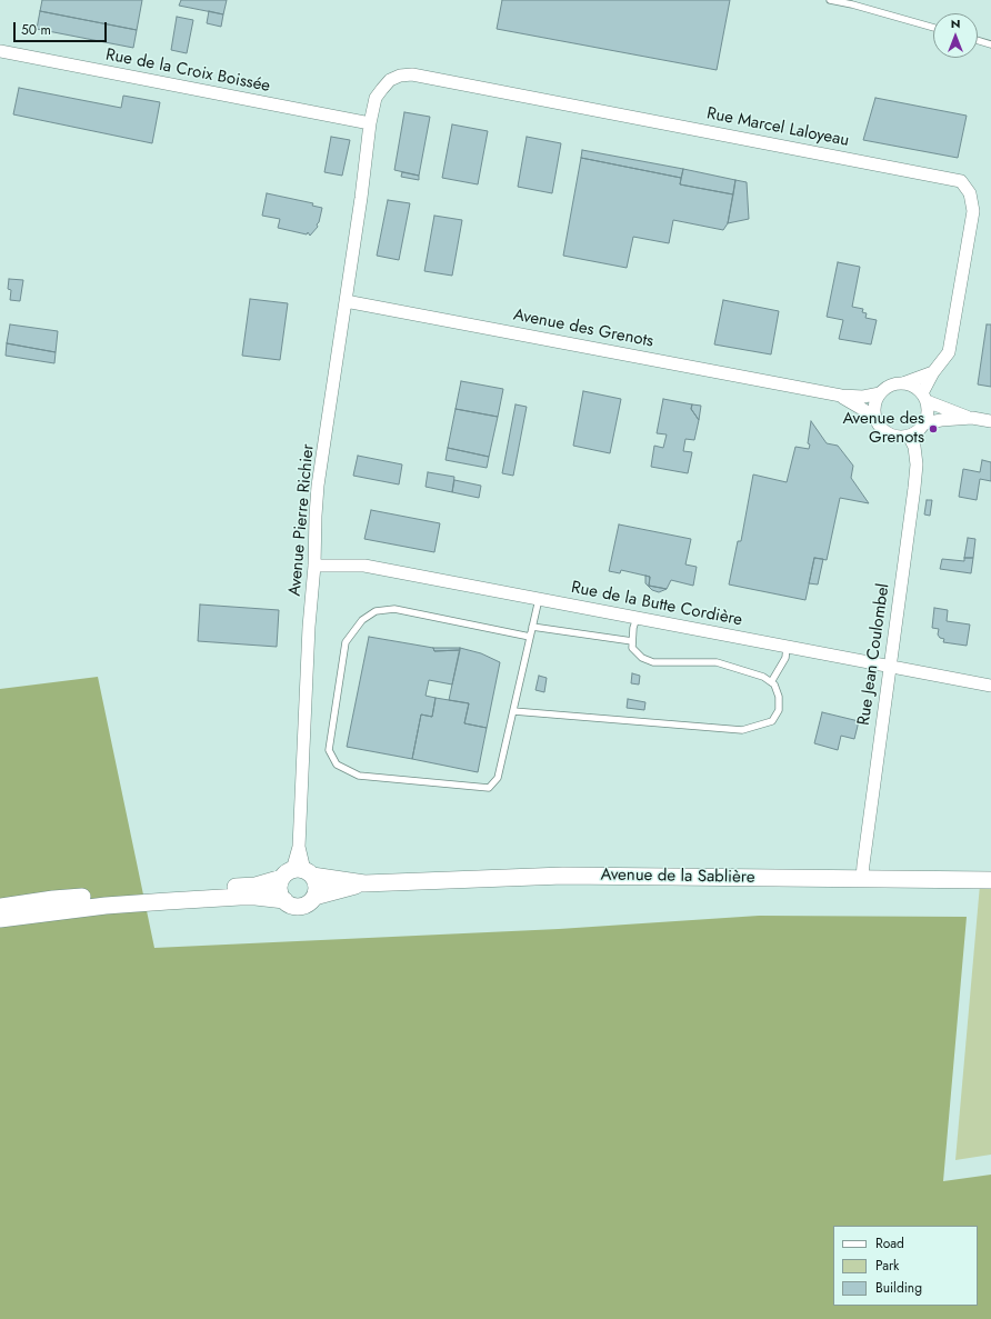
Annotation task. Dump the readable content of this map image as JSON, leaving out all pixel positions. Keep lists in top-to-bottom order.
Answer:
{
  "streets": {
    "main road": ["Avenue de la Sablière"],
    "street": [
      "Rue de la Croix Boissée",
      "Rue Marcel Laloyeau",
      "Avenue des Grenots",
      "Avenue Pierre Richier",
      "Rue de la Butte Cordière",
      "Rue Jean Coulombel"
    ]
  },
  "crossings": [
    ["Rue de la Croix Boissée", "Avenue Pierre Richier"],
    ["Rue Marcel Laloyeau", "Avenue des Grenots"],
    ["Rue Marcel Laloyeau", "Avenue Pierre Richier"],
    ["Rue Marcel Laloyeau", "Rue Jean Coulombel"],
    ["Avenue des Grenots", "Avenue Pierre Richier"],
    ["Avenue des Grenots", "Rue Jean Coulombel"],
    ["Avenue Pierre Richier", "Rue de la Butte Cordière"],
    ["Avenue Pierre Richier", "Avenue de la Sablière"],
    ["Rue de la Butte Cordière", "Rue Jean Coulombel"],
    ["Rue Jean Coulombel", "Avenue de la Sablière"]
  ],
  "places": ["Avenue des Grenots"],
  "legend": ["Road", "Park", "Building"],
  "scale_bar": "50 m",
  "north": "top"
}
